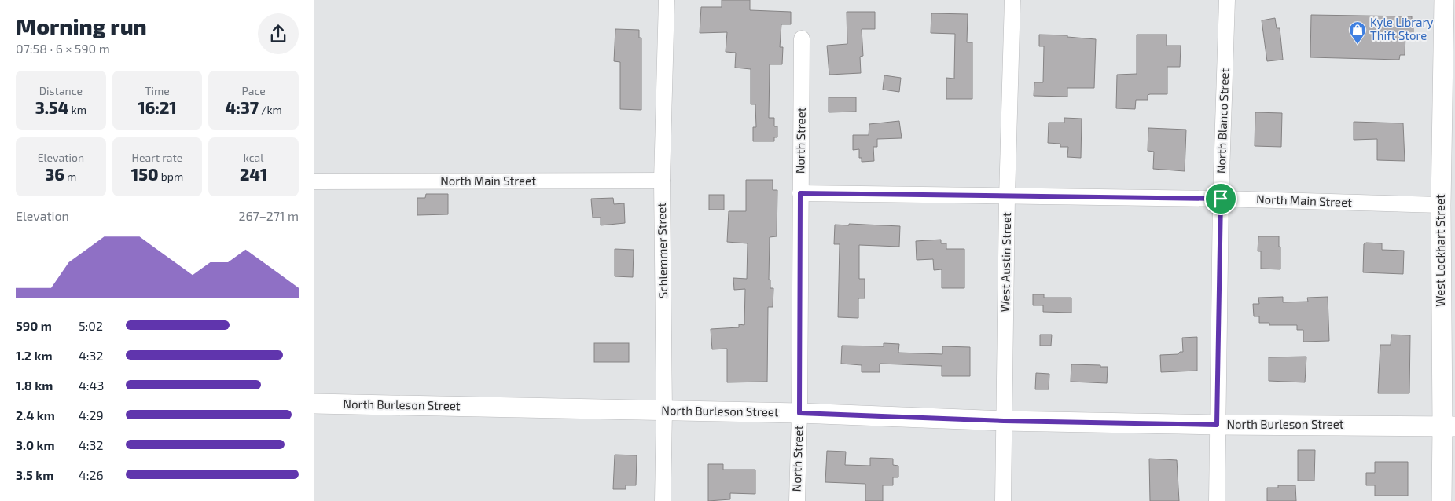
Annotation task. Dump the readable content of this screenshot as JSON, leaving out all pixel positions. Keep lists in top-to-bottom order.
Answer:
{
  "streets": {
    "street": [
      "North Blanco Street",
      "North Street",
      "North Main Street",
      "Schlemmer Street",
      "West Lockhart Street",
      "West Austin Street",
      "North Burleson Street"
    ]
  },
  "crossings": [
    ["North Blanco Street", "North Main Street"],
    ["North Blanco Street", "North Burleson Street"],
    ["North Street", "North Main Street"],
    ["North Street", "North Burleson Street"],
    ["North Main Street", "Schlemmer Street"],
    ["North Main Street", "West Lockhart Street"],
    ["North Main Street", "West Austin Street"],
    ["Schlemmer Street", "North Burleson Street"],
    ["West Lockhart Street", "North Burleson Street"],
    ["West Austin Street", "North Burleson Street"]
  ],
  "places": {
    "shop": ["Kyle Library Thift Store"]
  },
  "page": {
    "heading": ["Morning run", "07:58 · 6 × 590 m"],
    "stats": [
      ["Distance", "3.54 km"],
      ["Time", "16:21"],
      ["Pace", "4:37 /km"],
      ["Elevation", "36 m"],
      ["Heart rate", "150 bpm"],
      ["kcal", "241"]
    ],
    "chart": ["Elevation", "267–271 m"],
    "list": [
      {
        "name": "590 m",
        "note": "5:02"
      },
      {
        "name": "1.2 km",
        "note": "4:32"
      },
      {
        "name": "1.8 km",
        "note": "4:43"
      },
      {
        "name": "2.4 km",
        "note": "4:29"
      },
      {
        "name": "3.0 km",
        "note": "4:32"
      },
      {
        "name": "3.5 km",
        "note": "4:26"
      }
    ]
  }
}
